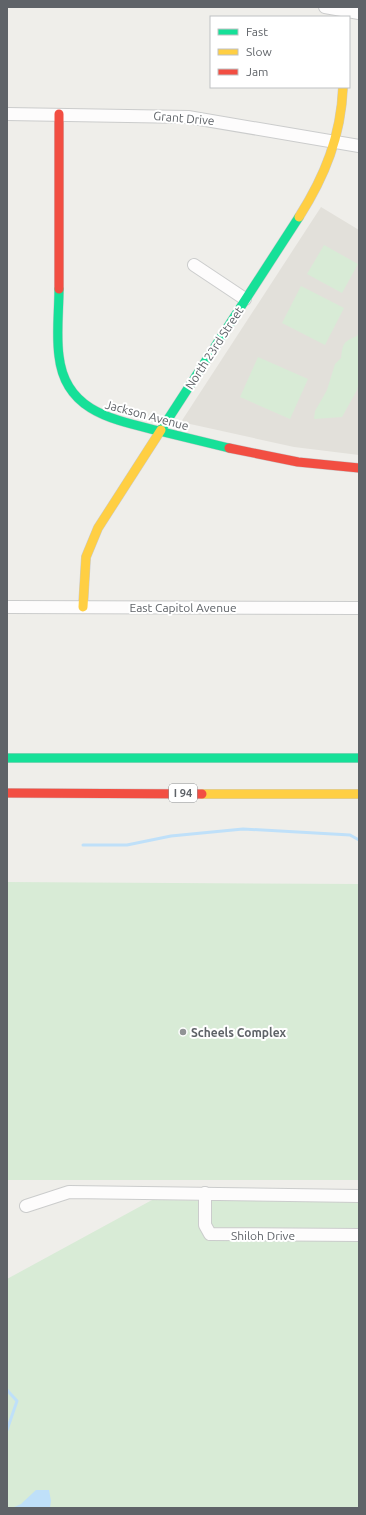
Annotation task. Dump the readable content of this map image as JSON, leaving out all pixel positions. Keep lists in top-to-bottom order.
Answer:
{
  "streets": {
    "main road": ["North 23rd Street", "Jackson Avenue", "I 94"],
    "street": ["Grant Drive", "East Capitol Avenue", "Shiloh Drive"]
  },
  "crossings": [
    ["Grant Drive", "North 23rd Street"],
    ["Grant Drive", "Jackson Avenue"],
    ["North 23rd Street", "Jackson Avenue"],
    ["North 23rd Street", "East Capitol Avenue"]
  ],
  "places": ["Scheels Complex"],
  "legend": ["Fast", "Slow", "Jam"]
}
